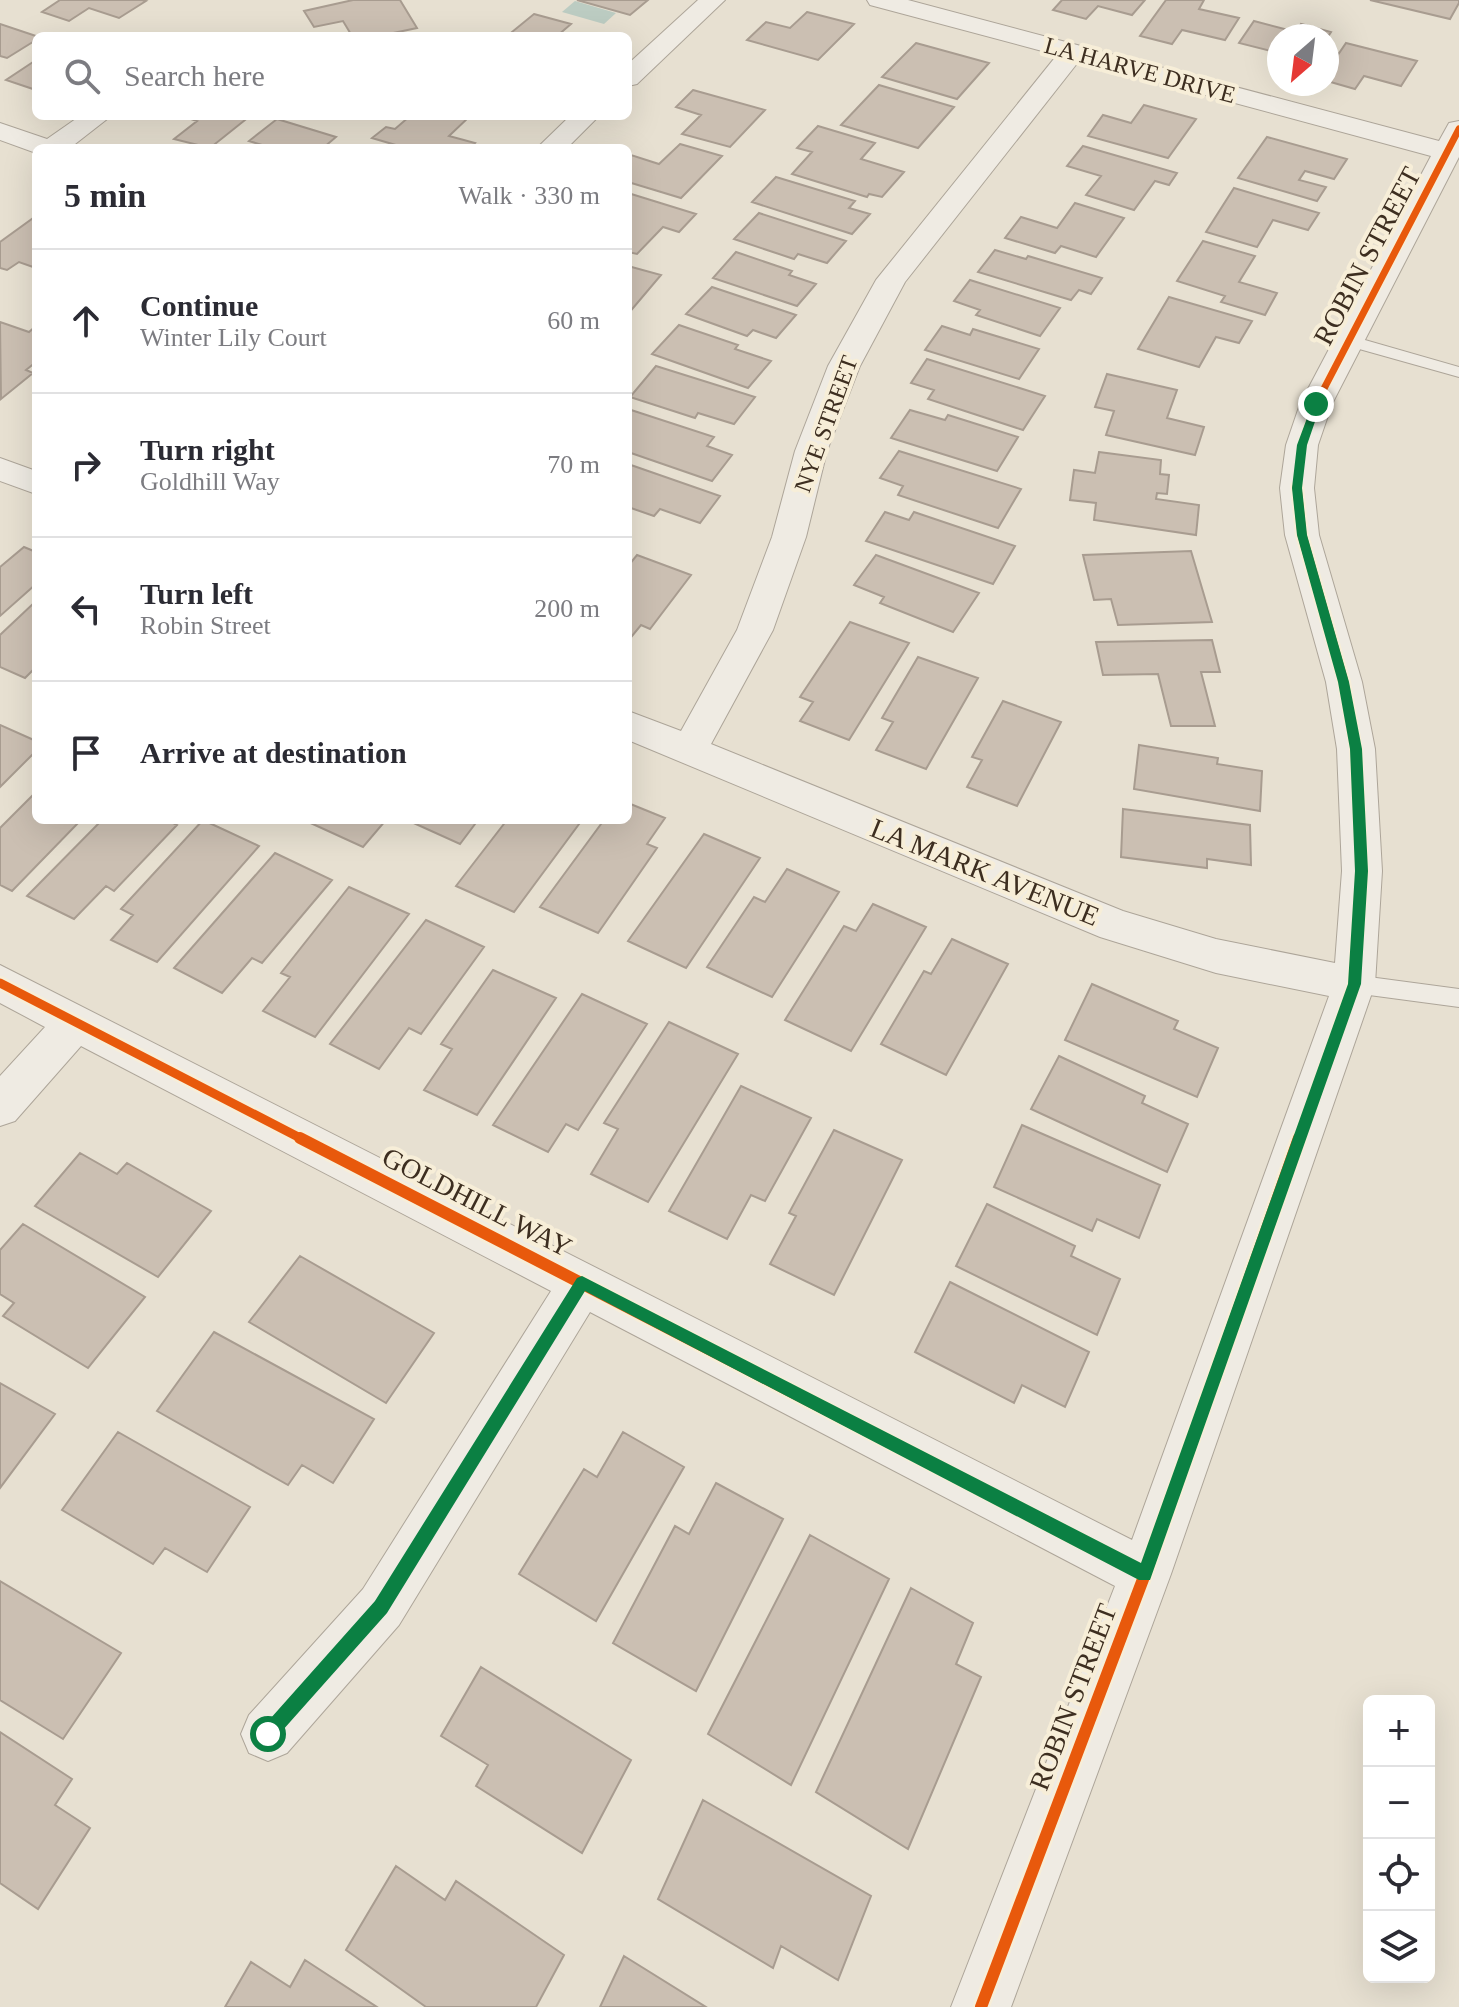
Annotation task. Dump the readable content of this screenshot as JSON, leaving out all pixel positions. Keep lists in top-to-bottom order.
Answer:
{
  "streets": {
    "street": [
      "LA HARVE DRIVE",
      "ROBIN STREET",
      "NYE STREET",
      "LA MARK AVENUE",
      "GOLDHILL WAY"
    ]
  },
  "crossings": [
    ["LA HARVE DRIVE", "ROBIN STREET"],
    ["LA HARVE DRIVE", "NYE STREET"],
    ["ROBIN STREET", "LA MARK AVENUE"],
    ["ROBIN STREET", "GOLDHILL WAY"],
    ["NYE STREET", "LA MARK AVENUE"]
  ],
  "north": "bottom left",
  "page": {
    "search": "Search here",
    "heading": ["5 min", "Walk · 330 m"],
    "list": [
      ["Continue", "Winter Lily Court", "60 m"],
      ["Turn right", "Goldhill Way", "70 m"],
      ["Turn left", "Robin Street", "200 m"],
      "Arrive at destination"
    ],
    "map_buttons": ["+", "−"]
  }
}
